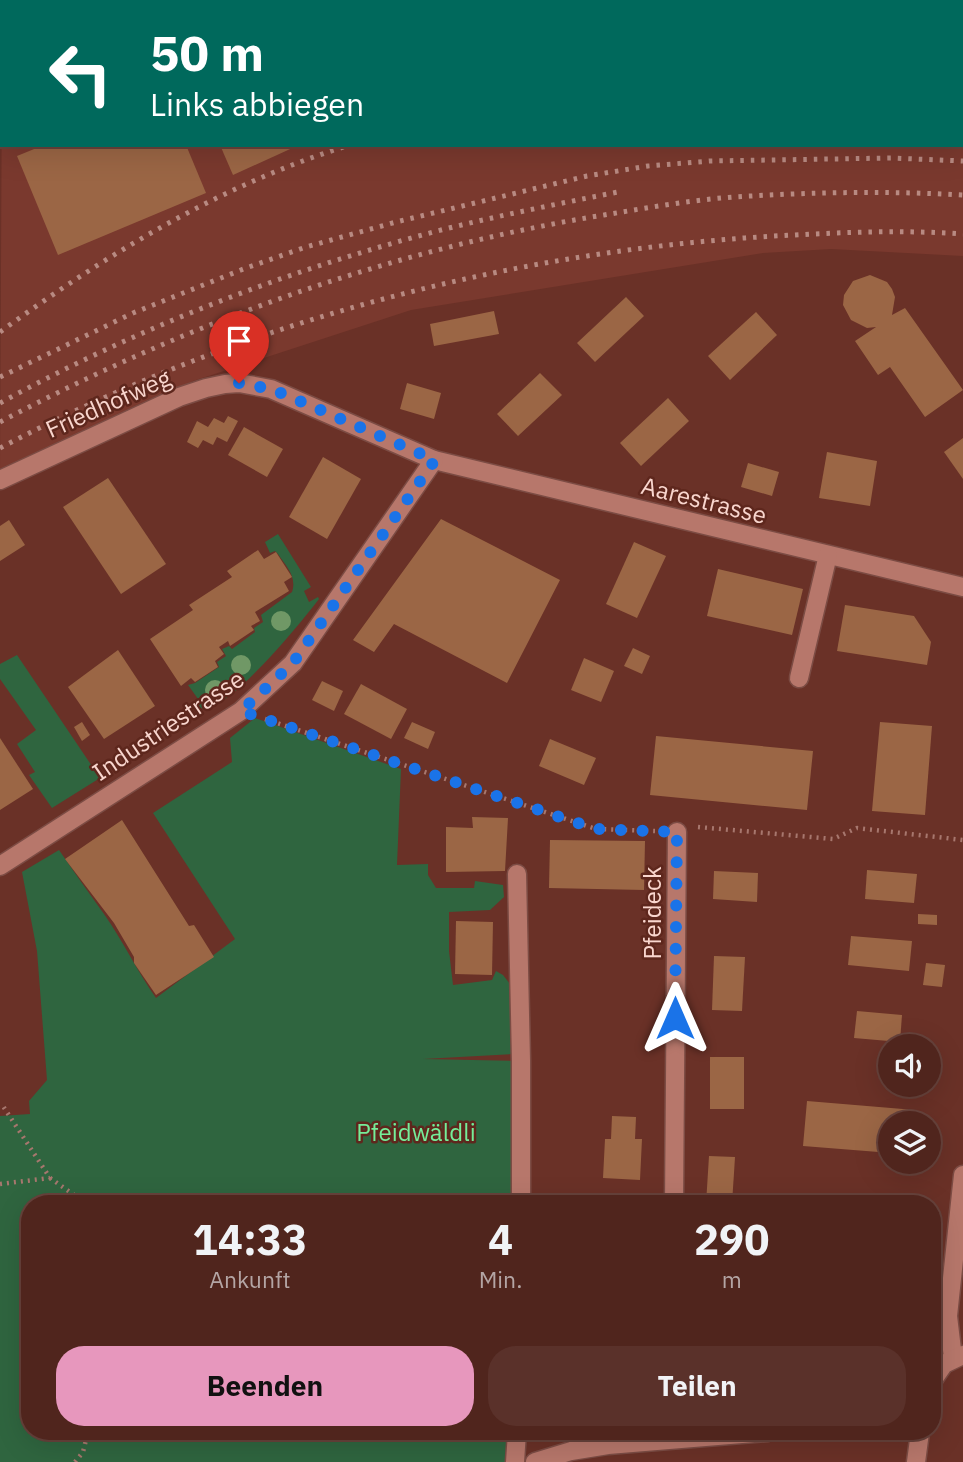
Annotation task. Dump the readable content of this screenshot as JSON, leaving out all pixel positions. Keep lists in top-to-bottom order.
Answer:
{
  "streets": {
    "street": [
      "Friedhofweg",
      "Aarestrasse",
      "Industriestrasse",
      "Pfeideck"
    ]
  },
  "crossings": [
    ["Friedhofweg", "Aarestrasse"],
    ["Friedhofweg", "Industriestrasse"],
    ["Aarestrasse", "Industriestrasse"]
  ],
  "parks": ["Pfeidwäldli"],
  "page": {
    "turn": ["50 m", "Links abbiegen"],
    "eta": [
      "14:33",
      "Ankunft",
      "4",
      "Min.",
      "290",
      "m"
    ],
    "buttons": ["Beenden", "Teilen"]
  }
}
